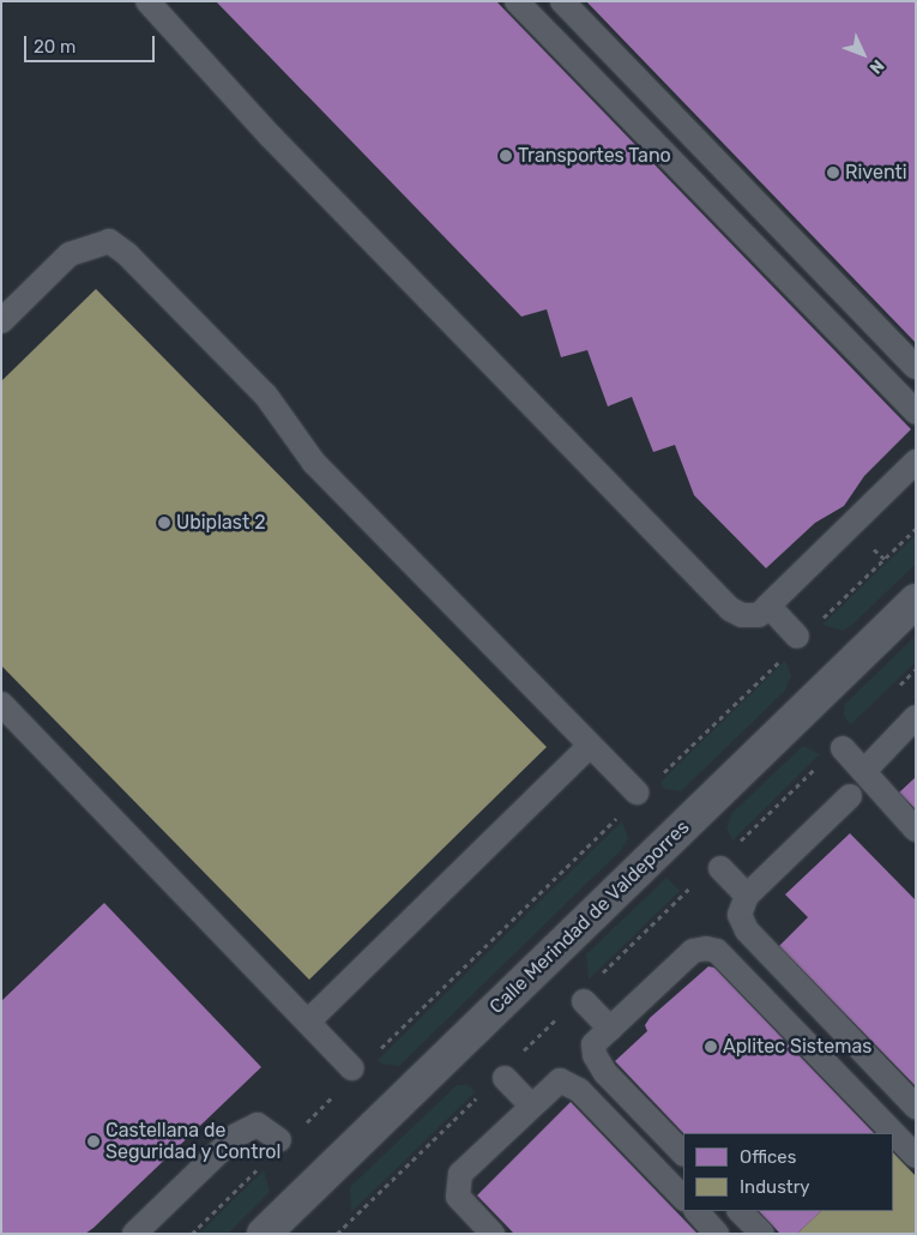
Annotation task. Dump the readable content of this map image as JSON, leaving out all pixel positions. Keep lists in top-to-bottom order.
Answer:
{
  "streets": {
    "street": ["Calle Merindad de Valdeporres"]
  },
  "places": [
    "Transportes Tano",
    "Riventi",
    "Ubiplast 2",
    "Aplitec Sistemas",
    "Castellana de Seguridad y Control"
  ],
  "legend": ["Offices", "Industry"],
  "scale_bar": "20 m",
  "north": "bottom right"
}
